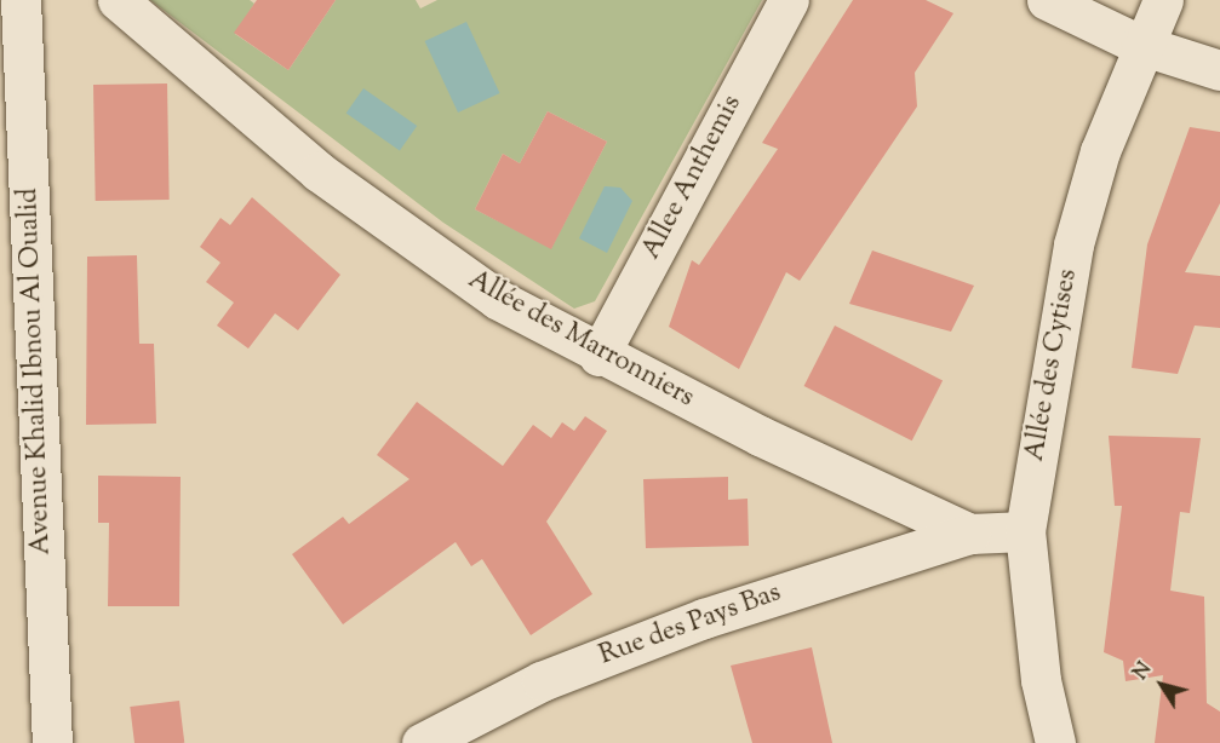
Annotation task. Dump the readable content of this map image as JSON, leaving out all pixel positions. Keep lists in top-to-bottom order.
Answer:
{
  "streets": {
    "street": [
      "Allee Anthemis",
      "Allée des Marronniers",
      "Allée des Cytises",
      "Avenue Khalid Ibnou Al Oualid",
      "Rue des Pays Bas"
    ]
  },
  "crossings": [
    ["Allee Anthemis", "Allée des Marronniers"],
    ["Allée des Marronniers", "Allée des Cytises"],
    ["Allée des Marronniers", "Rue des Pays Bas"]
  ],
  "north": "top left"
}
